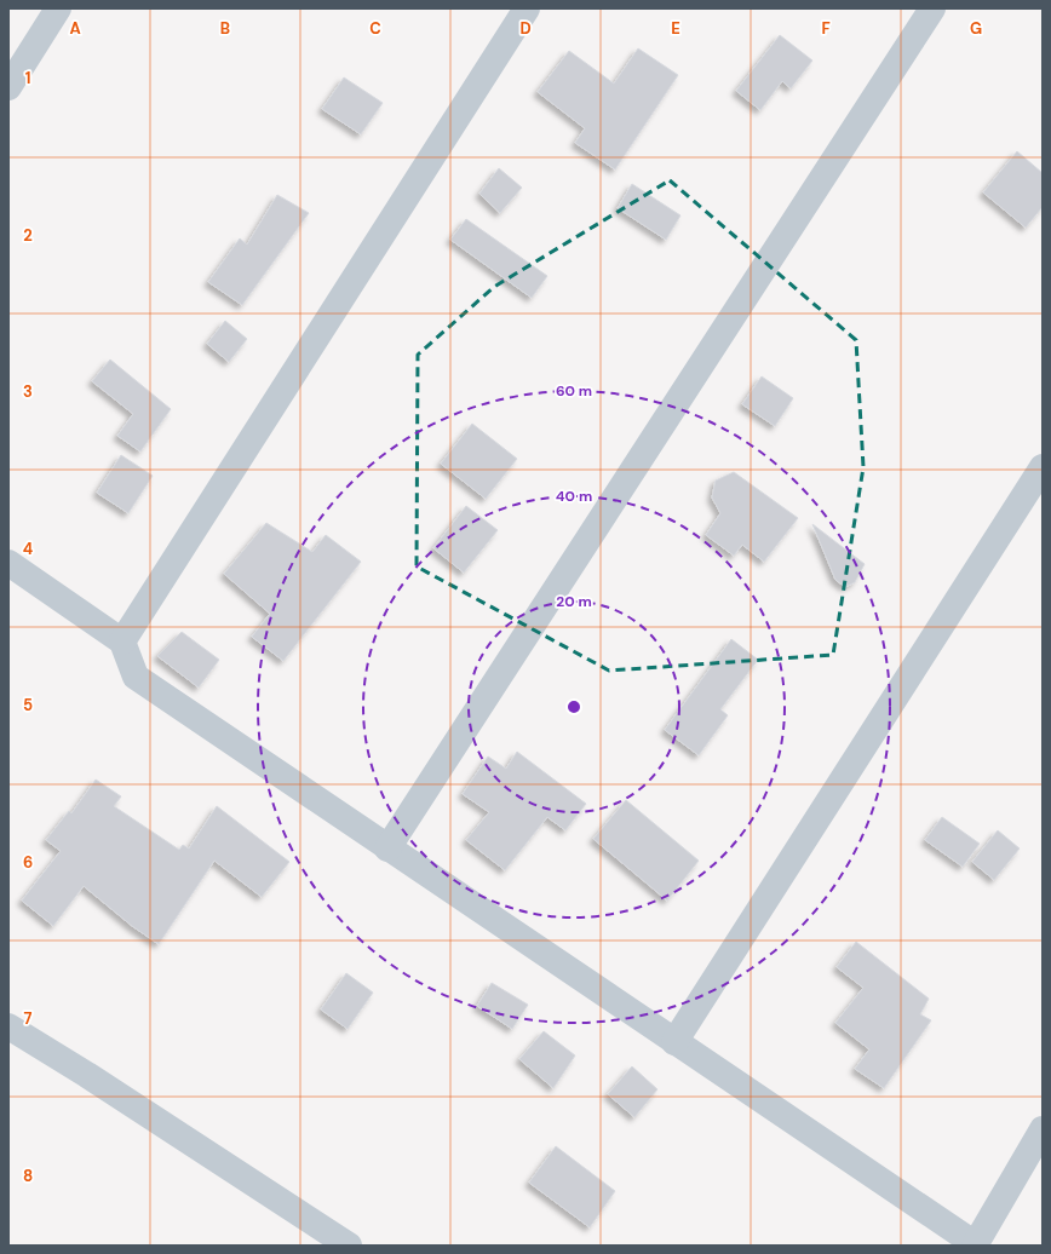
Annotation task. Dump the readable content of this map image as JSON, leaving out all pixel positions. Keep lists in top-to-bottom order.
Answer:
{
  "grid": {
    "columns": [
      "A",
      "B",
      "C",
      "D",
      "E",
      "F",
      "G"
    ],
    "rows": [
      "1",
      "2",
      "3",
      "4",
      "5",
      "6",
      "7",
      "8"
    ]
  },
  "rings": ["60 m", "40 m", "20 m"]
}
